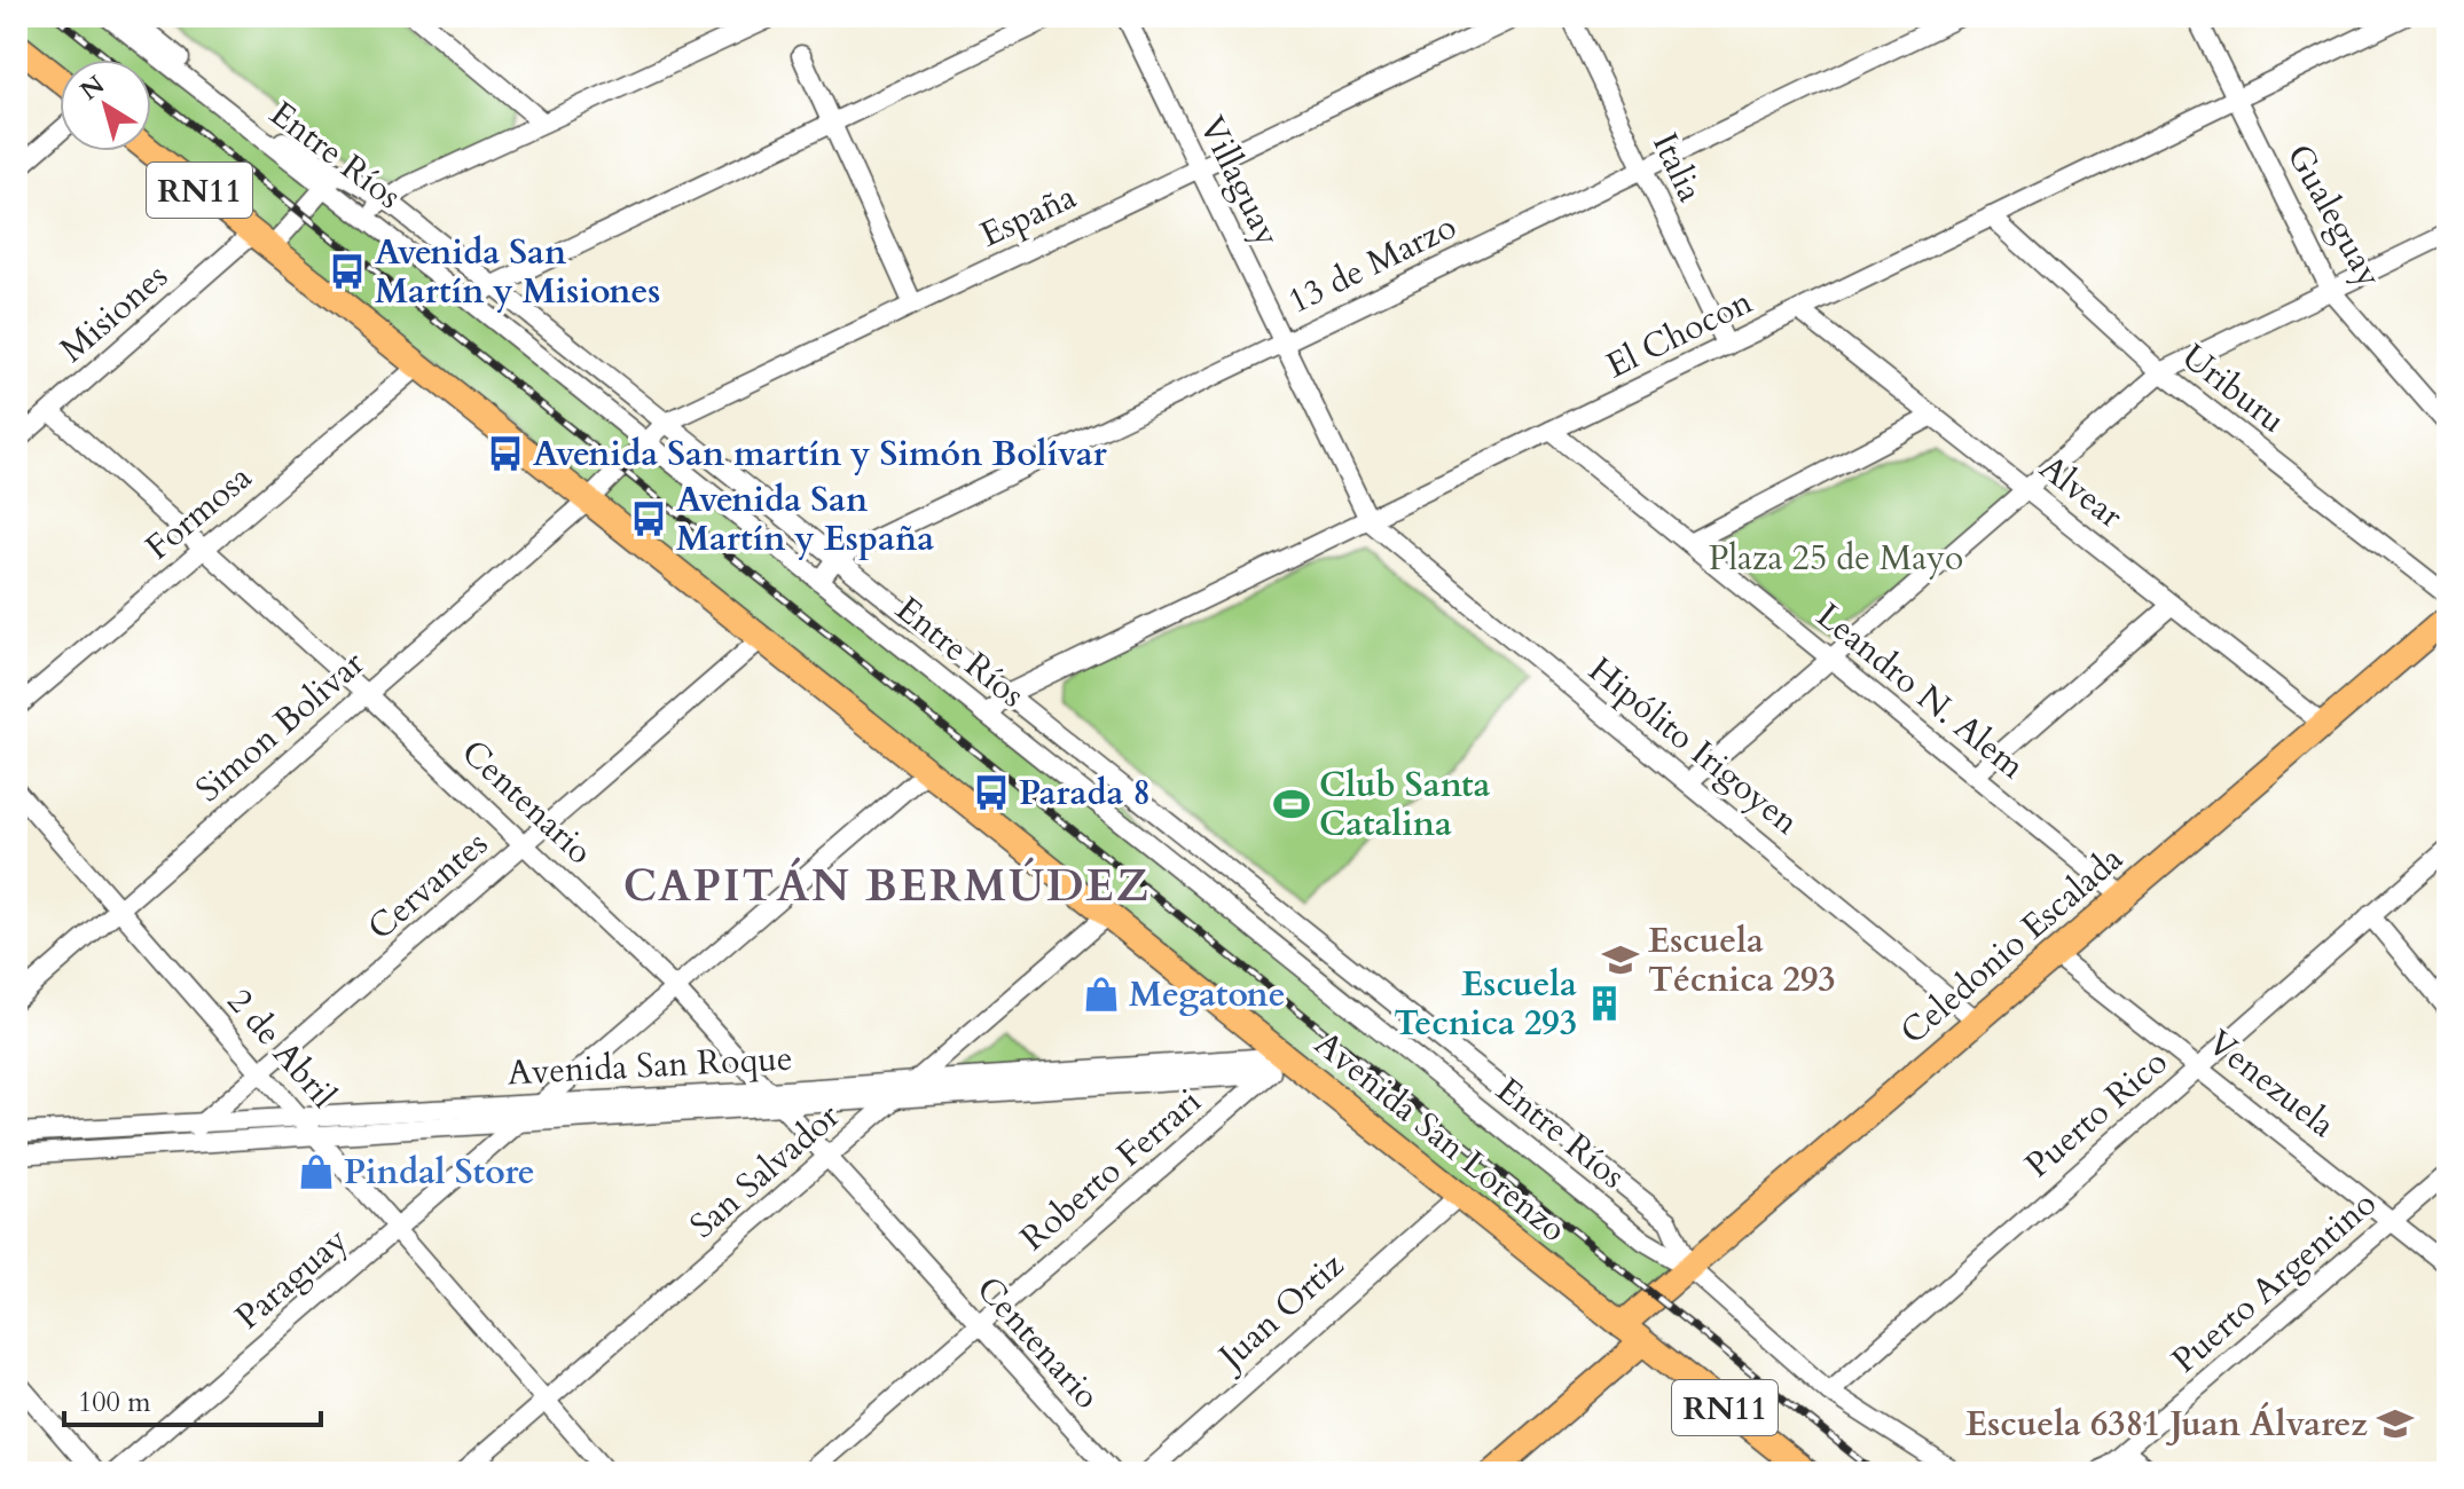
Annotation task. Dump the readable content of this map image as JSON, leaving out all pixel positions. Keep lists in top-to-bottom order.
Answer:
{
  "streets": {
    "main road": ["RN11", "Celedonio Escalada", "Avenida San Lorenzo"],
    "street": [
      "Entre Ríos",
      "Italia",
      "Villaguay",
      "España",
      "Gualeguay",
      "13 de Marzo",
      "Misiones",
      "El Chocon",
      "Uriburu",
      "Alvear",
      "Formosa",
      "Leandro N. Alem",
      "Simon Bolivar",
      "Hipólito Irigoyen",
      "Centenario",
      "Cervantes",
      "2 de Abril",
      "Avenida San Roque",
      "Venezuela",
      "Puerto Rico",
      "Roberto Ferrari",
      "San Salvador",
      "Paraguay",
      "Puerto Argentino",
      "Juan Ortiz"
    ]
  },
  "crossings": [
    ["Entre Ríos", "España"],
    ["Entre Ríos", "13 de Marzo"],
    ["Entre Ríos", "Misiones"],
    ["Entre Ríos", "El Chocon"],
    ["Entre Ríos", "Celedonio Escalada"],
    ["Entre Ríos", "Puerto Rico"],
    ["Italia", "13 de Marzo"],
    ["Italia", "El Chocon"],
    ["Villaguay", "España"],
    ["Villaguay", "13 de Marzo"],
    ["Villaguay", "El Chocon"],
    ["Villaguay", "Hipólito Irigoyen"],
    ["España", "Simon Bolivar"],
    ["España", "Avenida San Lorenzo"],
    ["Gualeguay", "El Chocon"],
    ["Misiones", "Centenario"],
    ["Misiones", "Avenida San Lorenzo"],
    ["El Chocon", "Uriburu"],
    ["El Chocon", "Alvear"],
    ["El Chocon", "Leandro N. Alem"],
    ["El Chocon", "Hipólito Irigoyen"],
    ["Alvear", "Celedonio Escalada"],
    ["Formosa", "Centenario"],
    ["Formosa", "Avenida San Lorenzo"],
    ["Leandro N. Alem", "Celedonio Escalada"],
    ["Simon Bolivar", "Centenario"],
    ["Simon Bolivar", "2 de Abril"],
    ["Simon Bolivar", "Avenida San Lorenzo"],
    ["Hipólito Irigoyen", "Celedonio Escalada"],
    ["Centenario", "Cervantes"],
    ["Centenario", "Avenida San Roque"],
    ["Centenario", "Roberto Ferrari"],
    ["Centenario", "San Salvador"],
    ["Centenario", "Paraguay"],
    ["Cervantes", "2 de Abril"],
    ["Cervantes", "Avenida San Roque"],
    ["Cervantes", "Avenida San Lorenzo"],
    ["Celedonio Escalada", "Venezuela"],
    ["Celedonio Escalada", "Avenida San Lorenzo"],
    ["2 de Abril", "Avenida San Roque"],
    ["2 de Abril", "San Salvador"],
    ["2 de Abril", "Paraguay"],
    ["Avenida San Roque", "Avenida San Lorenzo"],
    ["Avenida San Roque", "Roberto Ferrari"],
    ["Avenida San Roque", "San Salvador"],
    ["Avenida San Roque", "Paraguay"],
    ["Venezuela", "Puerto Rico"],
    ["Venezuela", "Puerto Argentino"],
    ["Avenida San Lorenzo", "Roberto Ferrari"],
    ["Avenida San Lorenzo", "San Salvador"],
    ["Avenida San Lorenzo", "Paraguay"],
    ["Avenida San Lorenzo", "Juan Ortiz"]
  ],
  "districts": ["CAPITÁN BERMÚDEZ"],
  "parks": ["Plaza 25 de Mayo"],
  "places": {
    "bus stop": [
      "Avenida San Martín y Misiones",
      "Avenida San martín y Simón Bolívar",
      "Avenida San Martín y España",
      "Parada 8"
    ],
    "sports": ["Club Santa Catalina"],
    "school or university": ["Escuela Técnica 293", "Escuela 6381 Juan Álvarez"],
    "shop": ["Megatone", "Pindal Store"],
    "building": ["Escuela Tecnica 293"]
  },
  "scale_bar": "100 m",
  "north": "top left"
}
